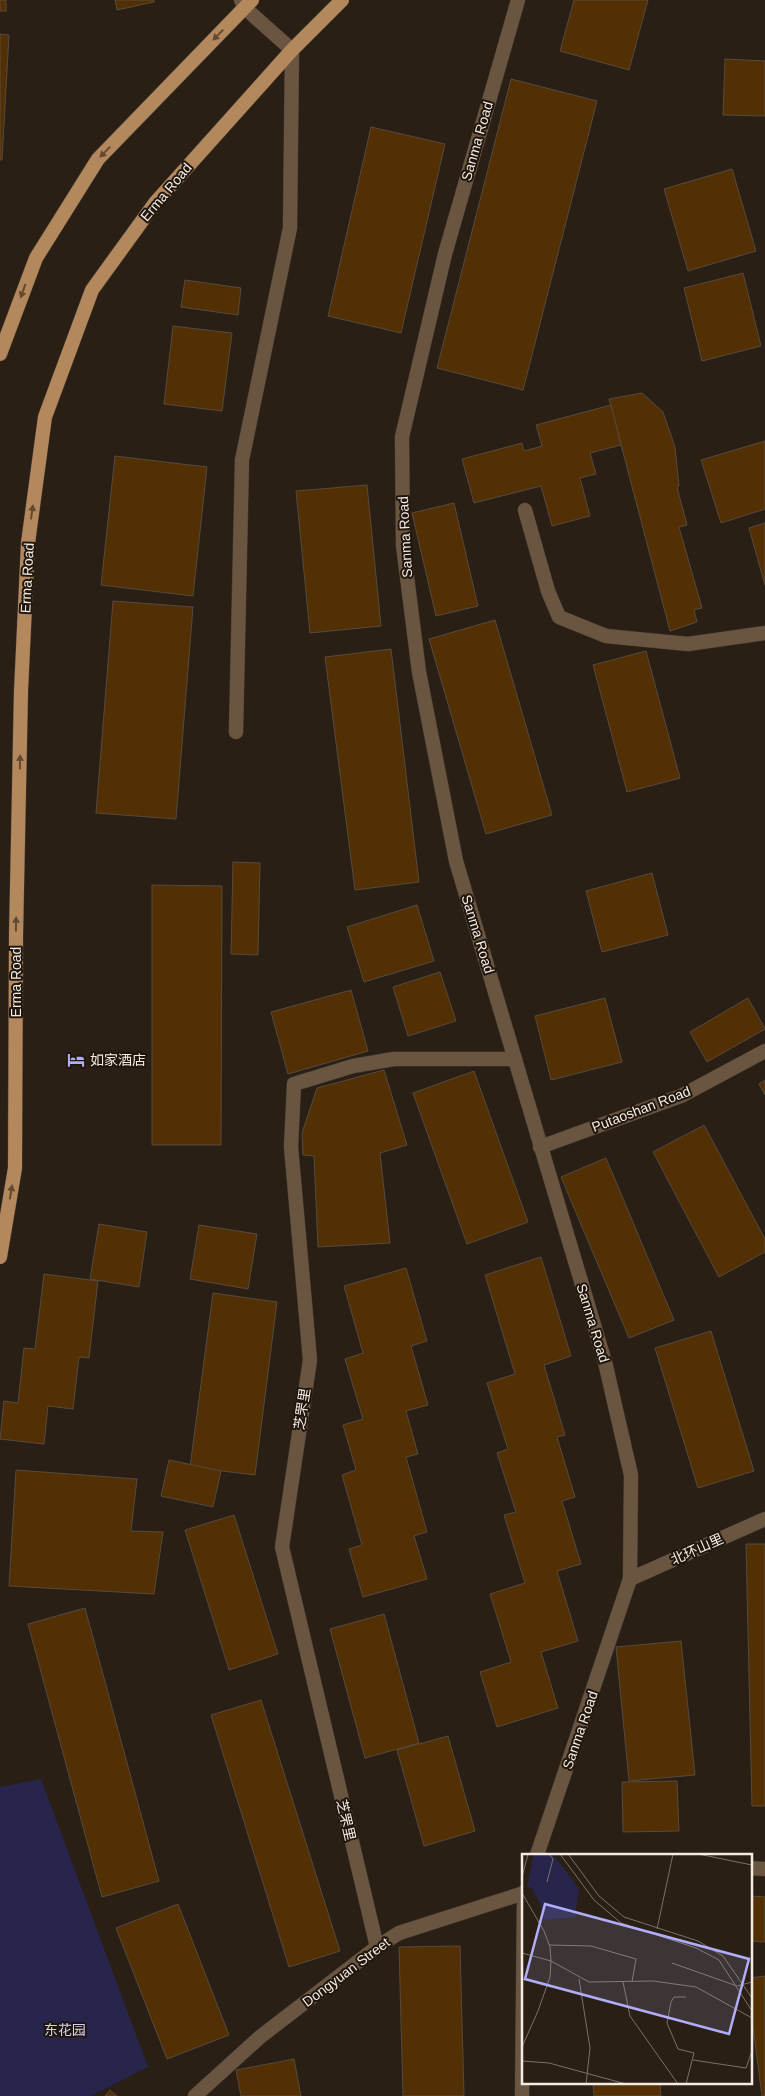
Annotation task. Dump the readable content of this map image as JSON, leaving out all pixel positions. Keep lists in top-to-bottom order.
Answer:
{
  "streets": {
    "main road": ["Erma Road"],
    "street": [
      "Sanma Road",
      "Putaoshan Road",
      "芝罘里",
      "北环山里",
      "Dongyuan Street"
    ]
  },
  "crossings": [
    ["Sanma Road", "Putaoshan Road"],
    ["Sanma Road", "芝罘里"],
    ["Sanma Road", "北环山里"],
    ["芝罘里", "Dongyuan Street"]
  ],
  "parks": ["东花园"],
  "places": {
    "hotel": ["如家酒店"]
  }
}
